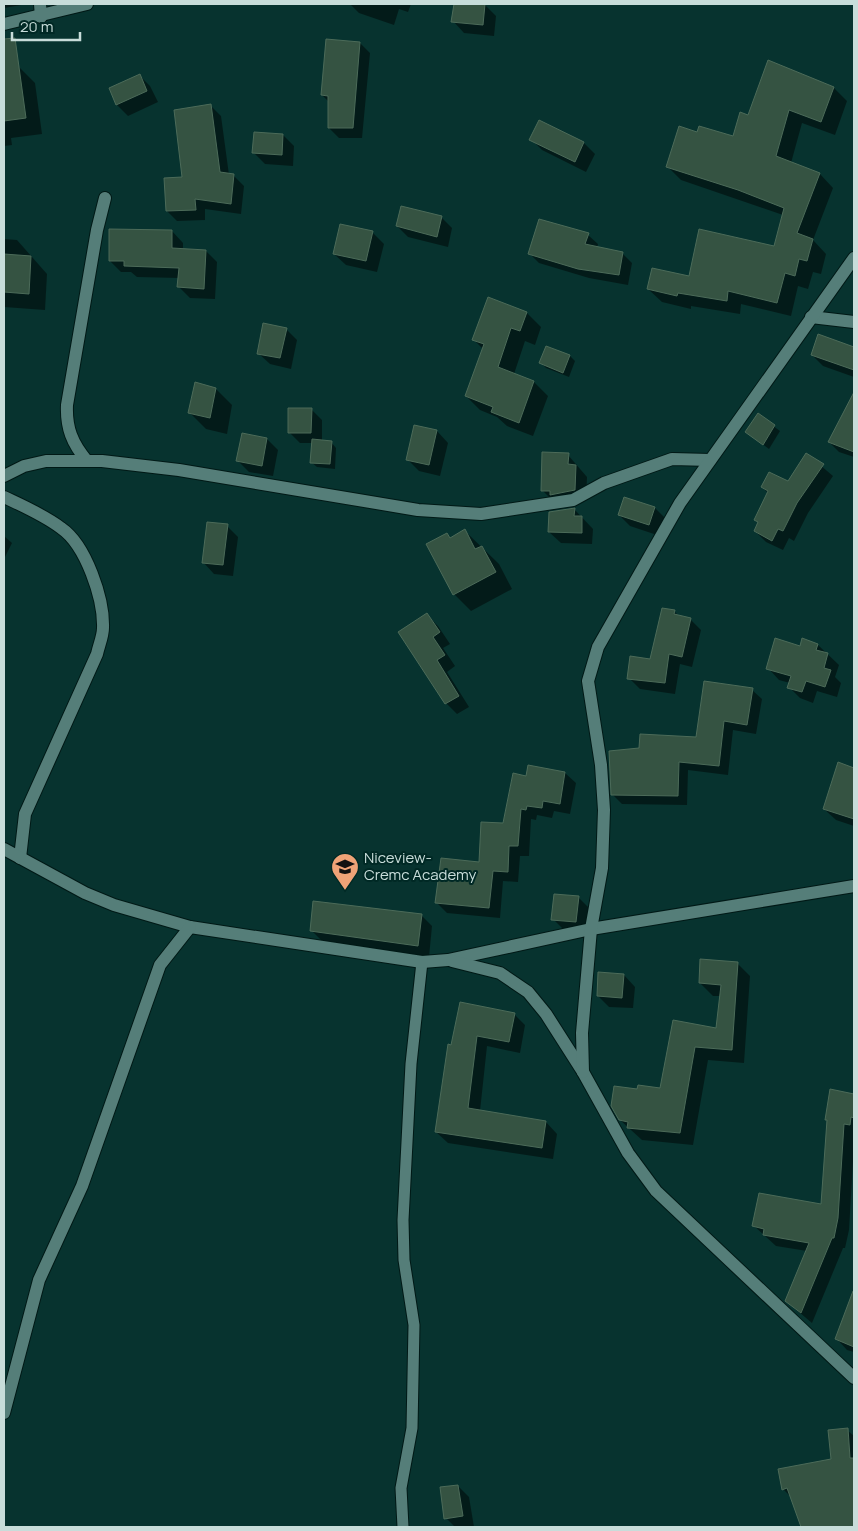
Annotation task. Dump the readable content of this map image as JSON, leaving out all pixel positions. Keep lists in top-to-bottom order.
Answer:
{
  "places": {
    "school or university": ["Niceview- Cremc Academy"]
  },
  "scale_bar": "20 m"
}
